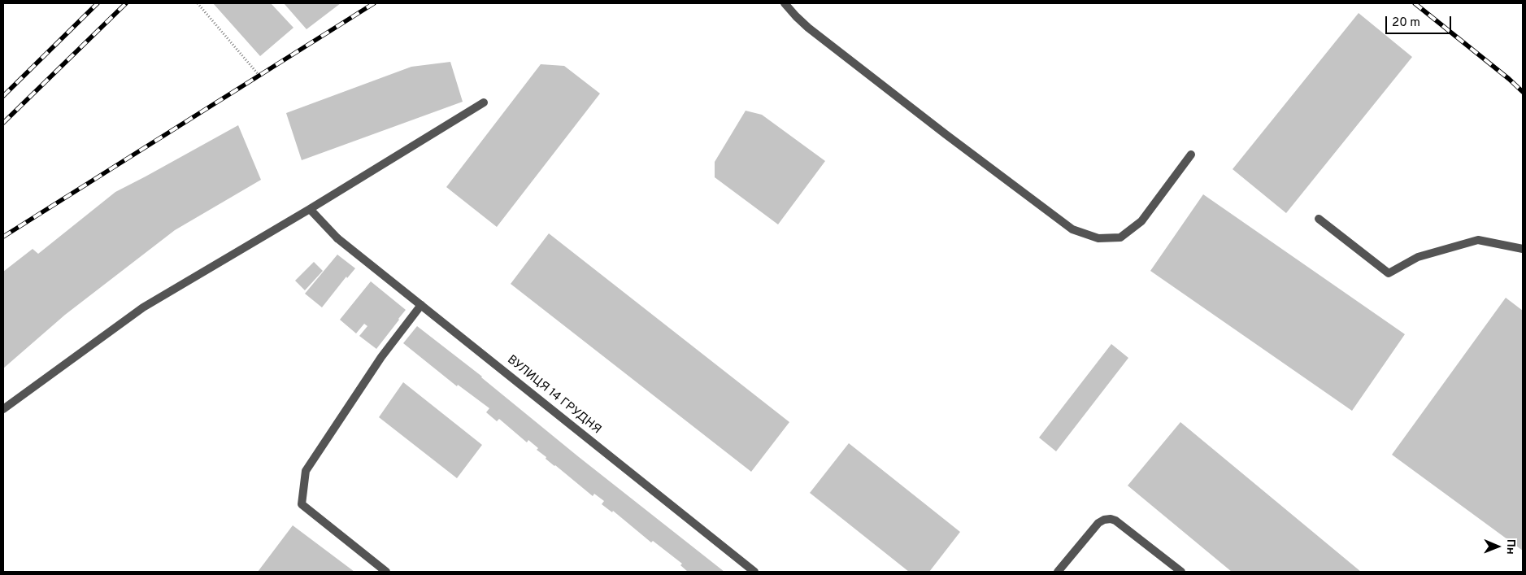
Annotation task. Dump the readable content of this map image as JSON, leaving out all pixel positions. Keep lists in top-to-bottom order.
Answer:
{
  "streets": {
    "street": ["ВУЛИЦЯ 14 ГРУДНЯ"]
  },
  "scale_bar": "20 m",
  "north": "right"
}
